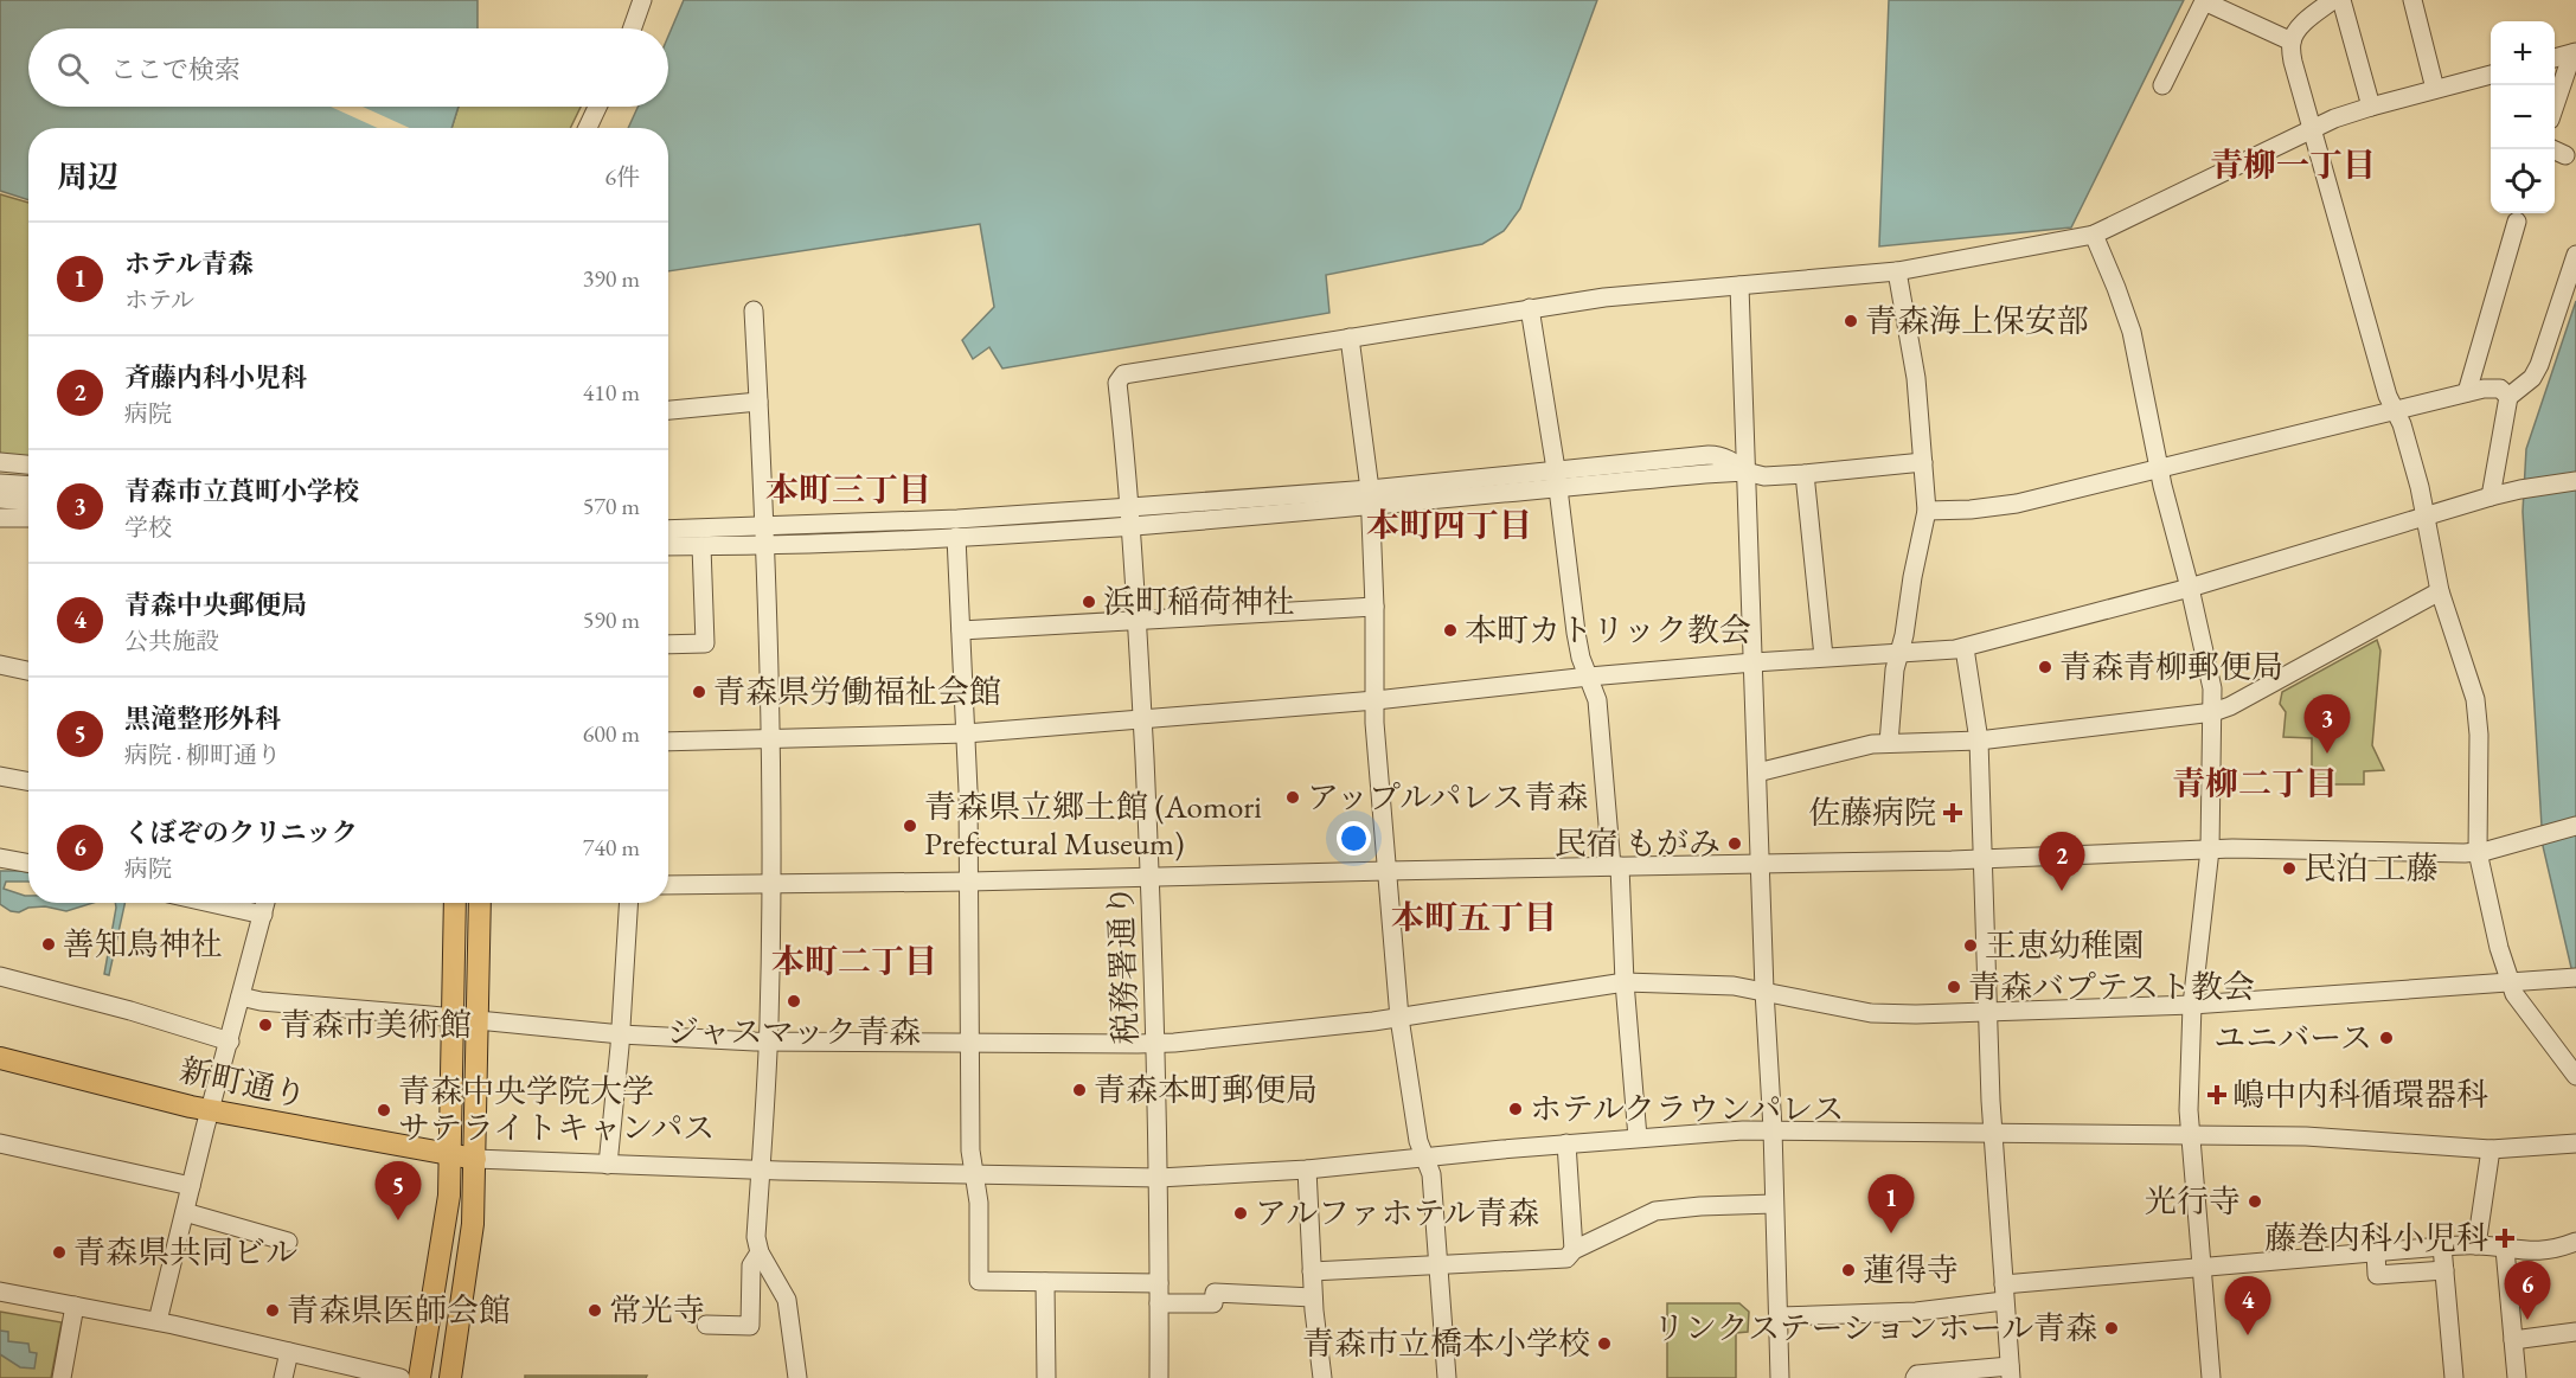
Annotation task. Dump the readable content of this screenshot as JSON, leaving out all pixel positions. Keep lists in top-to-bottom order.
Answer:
{
  "streets": {
    "main road": ["新町通り"],
    "street": ["税務署通り"]
  },
  "districts": [
    "青柳一丁目",
    "本町三丁目",
    "本町四丁目",
    "青柳二丁目",
    "本町五丁目",
    "本町二丁目"
  ],
  "places": {
    "other": [
      "青森海上保安部",
      "浜町稲荷神社",
      "本町カトリック教会",
      "青森青柳郵便局",
      "青森県労働福祉会館",
      "アップルパレス青森",
      "青森県立郷土館 (Aomori Prefectural Museum)",
      "民宿 もがみ",
      "民泊 工藤",
      "善知鳥神社",
      "王恵幼稚園",
      "青森バプテスト教会",
      "ジャスマック青森",
      "青森市美術館",
      "ユニバース",
      "青森本町郵便局",
      "ホテルクラウンパレス",
      "青森中央学院大学 サテライトキャンパス",
      "光行寺",
      "アルファホテル青森",
      "青森県共同ビル",
      "蓮得寺",
      "青森県医師会館",
      "常光寺",
      "リンクステーションホール青森",
      "青森市立橋本小学校"
    ],
    "health": ["佐藤病院", "嶋中内科循環器科", "藤巻内科小児科"]
  },
  "page": {
    "map_buttons": ["+", "−"],
    "search": "ここで検索",
    "heading": ["周辺", "6件"],
    "list": [
      {
        "mark": "1",
        "name": "ホテル青森",
        "note": "ホテル",
        "value": "390 m"
      },
      {
        "mark": "2",
        "name": "斉藤内科小児科",
        "note": "病院",
        "value": "410 m"
      },
      {
        "mark": "3",
        "name": "青森市立莨町小学校",
        "note": "学校",
        "value": "570 m"
      },
      {
        "mark": "4",
        "name": "青森中央郵便局",
        "note": "公共施設",
        "value": "590 m"
      },
      {
        "mark": "5",
        "name": "黒滝整形外科",
        "note": "病院 · 柳町通り",
        "value": "600 m"
      },
      {
        "mark": "6",
        "name": "くぼぞのクリニック",
        "note": "病院",
        "value": "740 m"
      }
    ],
    "pins": [
      "3",
      "2",
      "5",
      "1",
      "6",
      "4"
    ]
  }
}
